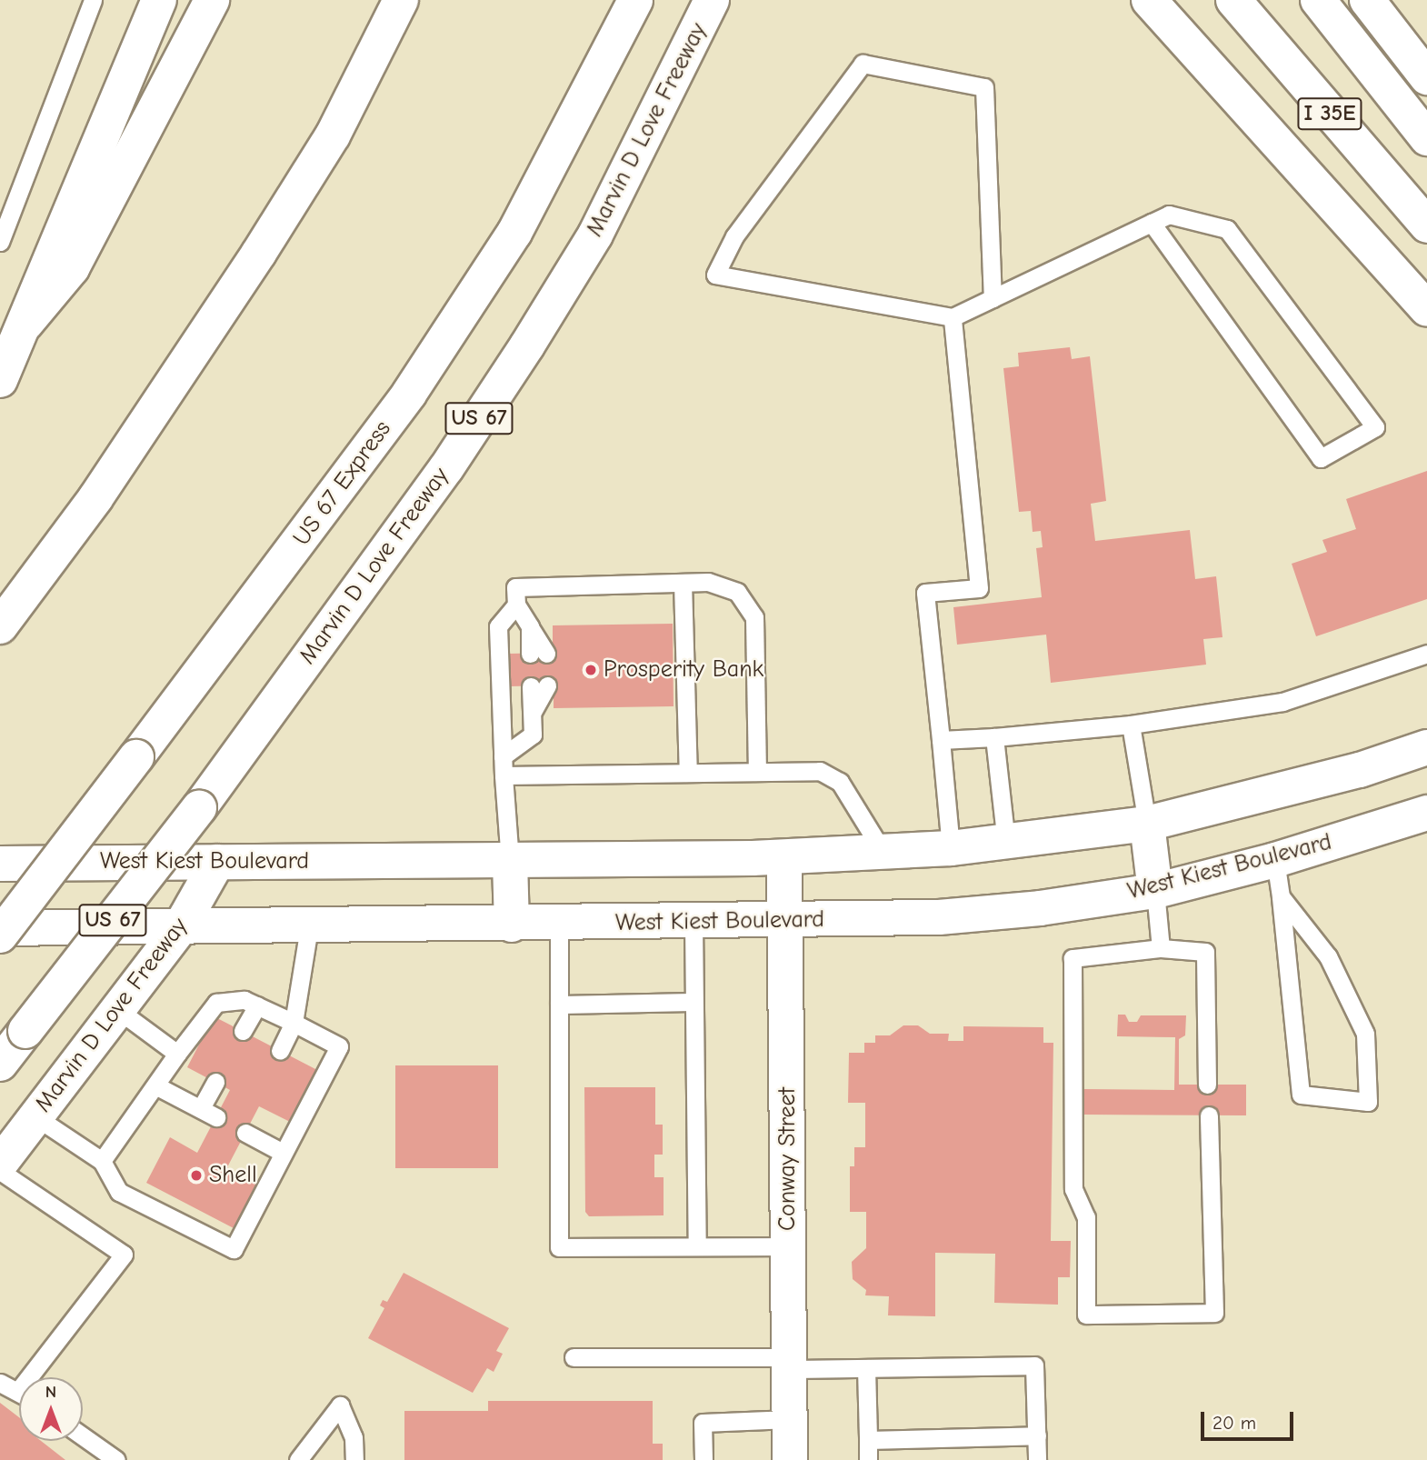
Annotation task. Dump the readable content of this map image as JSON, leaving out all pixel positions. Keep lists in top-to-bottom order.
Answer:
{
  "streets": {
    "main road": [
      "I 35E",
      "Marvin D Love Freeway",
      "US 67",
      "US 67 Express",
      "West Kiest Boulevard",
      "Conway Street"
    ]
  },
  "crossings": [
    ["Marvin D Love Freeway", "West Kiest Boulevard"],
    ["West Kiest Boulevard", "Conway Street"]
  ],
  "places": ["Prosperity Bank", "Shell"],
  "scale_bar": "20 m",
  "north": "top"
}
